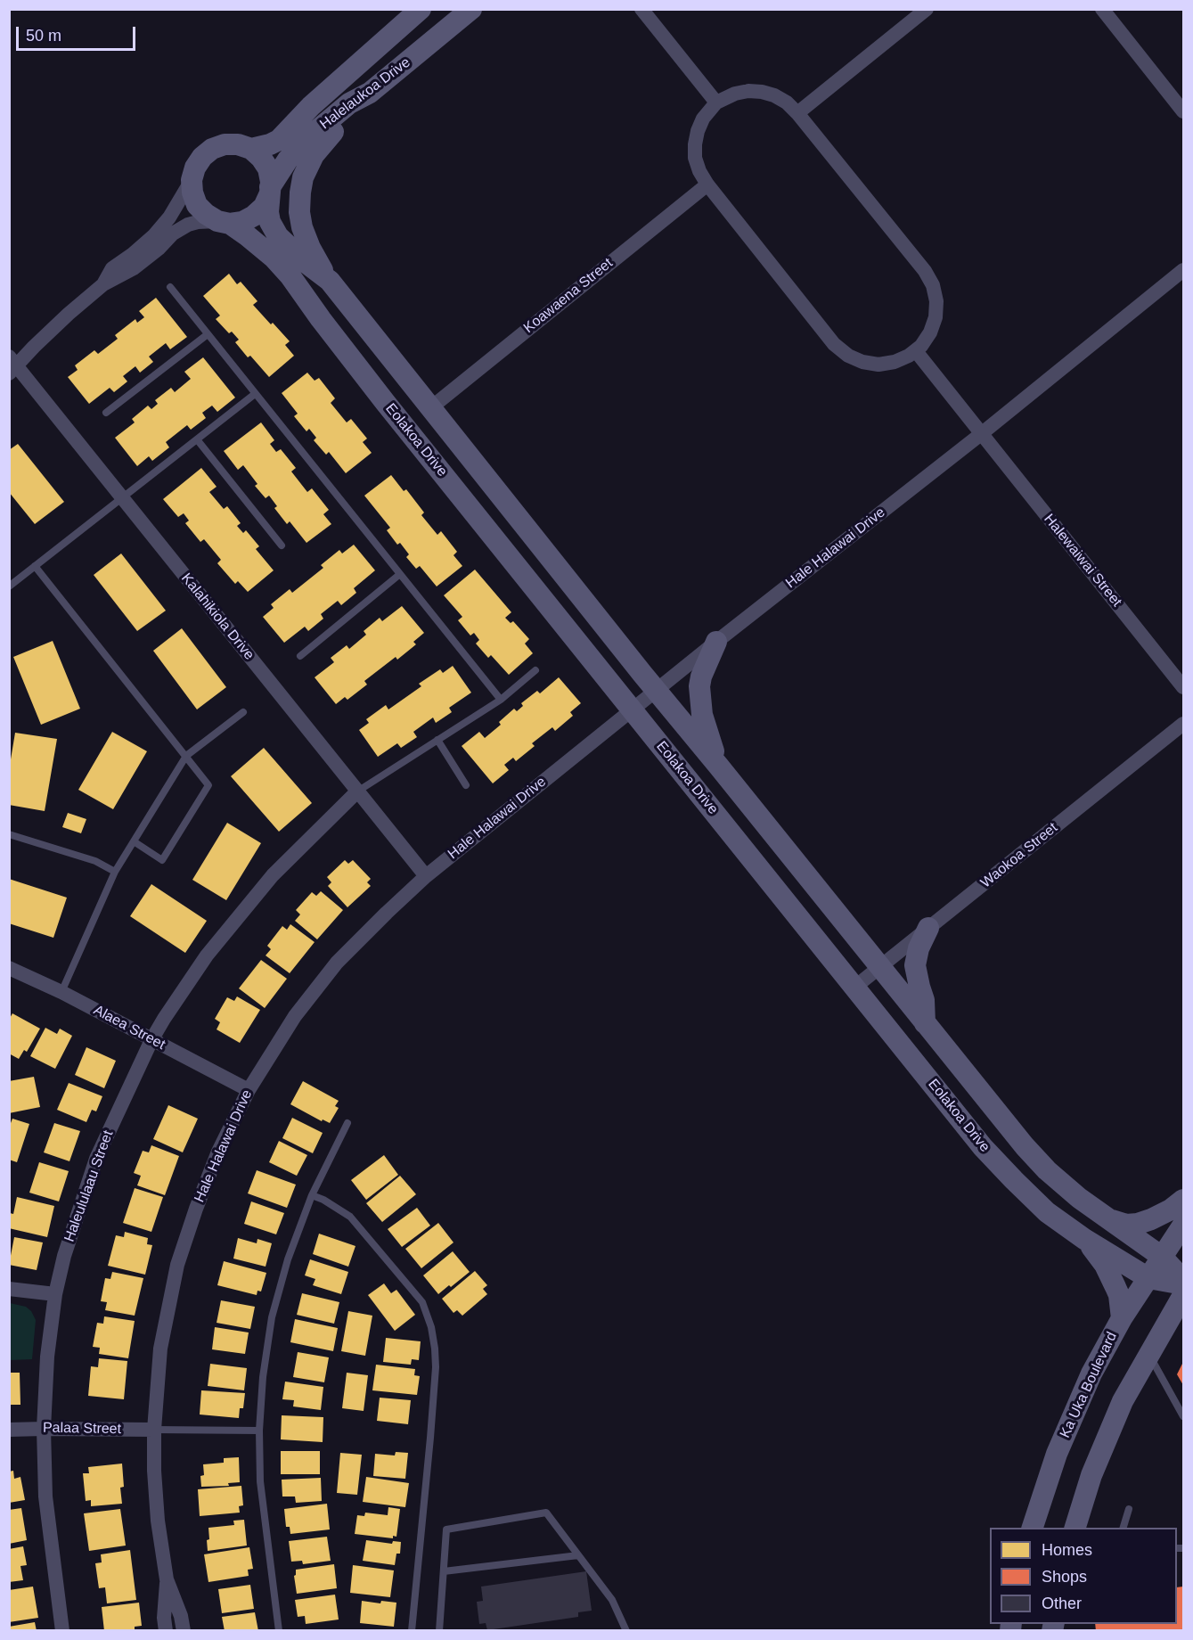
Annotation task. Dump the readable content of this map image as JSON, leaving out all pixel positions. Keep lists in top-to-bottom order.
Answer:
{
  "streets": {
    "street": [
      "Halelaukoa Drive",
      "Koawaena Street",
      "Eolakoa Drive",
      "Hale Halawai Drive",
      "Halewaiwai Street",
      "Kalahikiola Drive",
      "Waokoa Street",
      "Alaea Street",
      "Haleululaau Street",
      "Ka Uka Boulevard",
      "Palaa Street"
    ]
  },
  "crossings": [
    ["Halelaukoa Drive", "Eolakoa Drive"],
    ["Eolakoa Drive", "Hale Halawai Drive"],
    ["Eolakoa Drive", "Waokoa Street"],
    ["Eolakoa Drive", "Ka Uka Boulevard"],
    ["Hale Halawai Drive", "Halewaiwai Street"],
    ["Hale Halawai Drive", "Kalahikiola Drive"],
    ["Hale Halawai Drive", "Alaea Street"],
    ["Hale Halawai Drive", "Palaa Street"],
    ["Kalahikiola Drive", "Haleululaau Street"],
    ["Alaea Street", "Haleululaau Street"],
    ["Haleululaau Street", "Palaa Street"]
  ],
  "legend": ["Homes", "Shops", "Other"],
  "scale_bar": "50 m"
}
